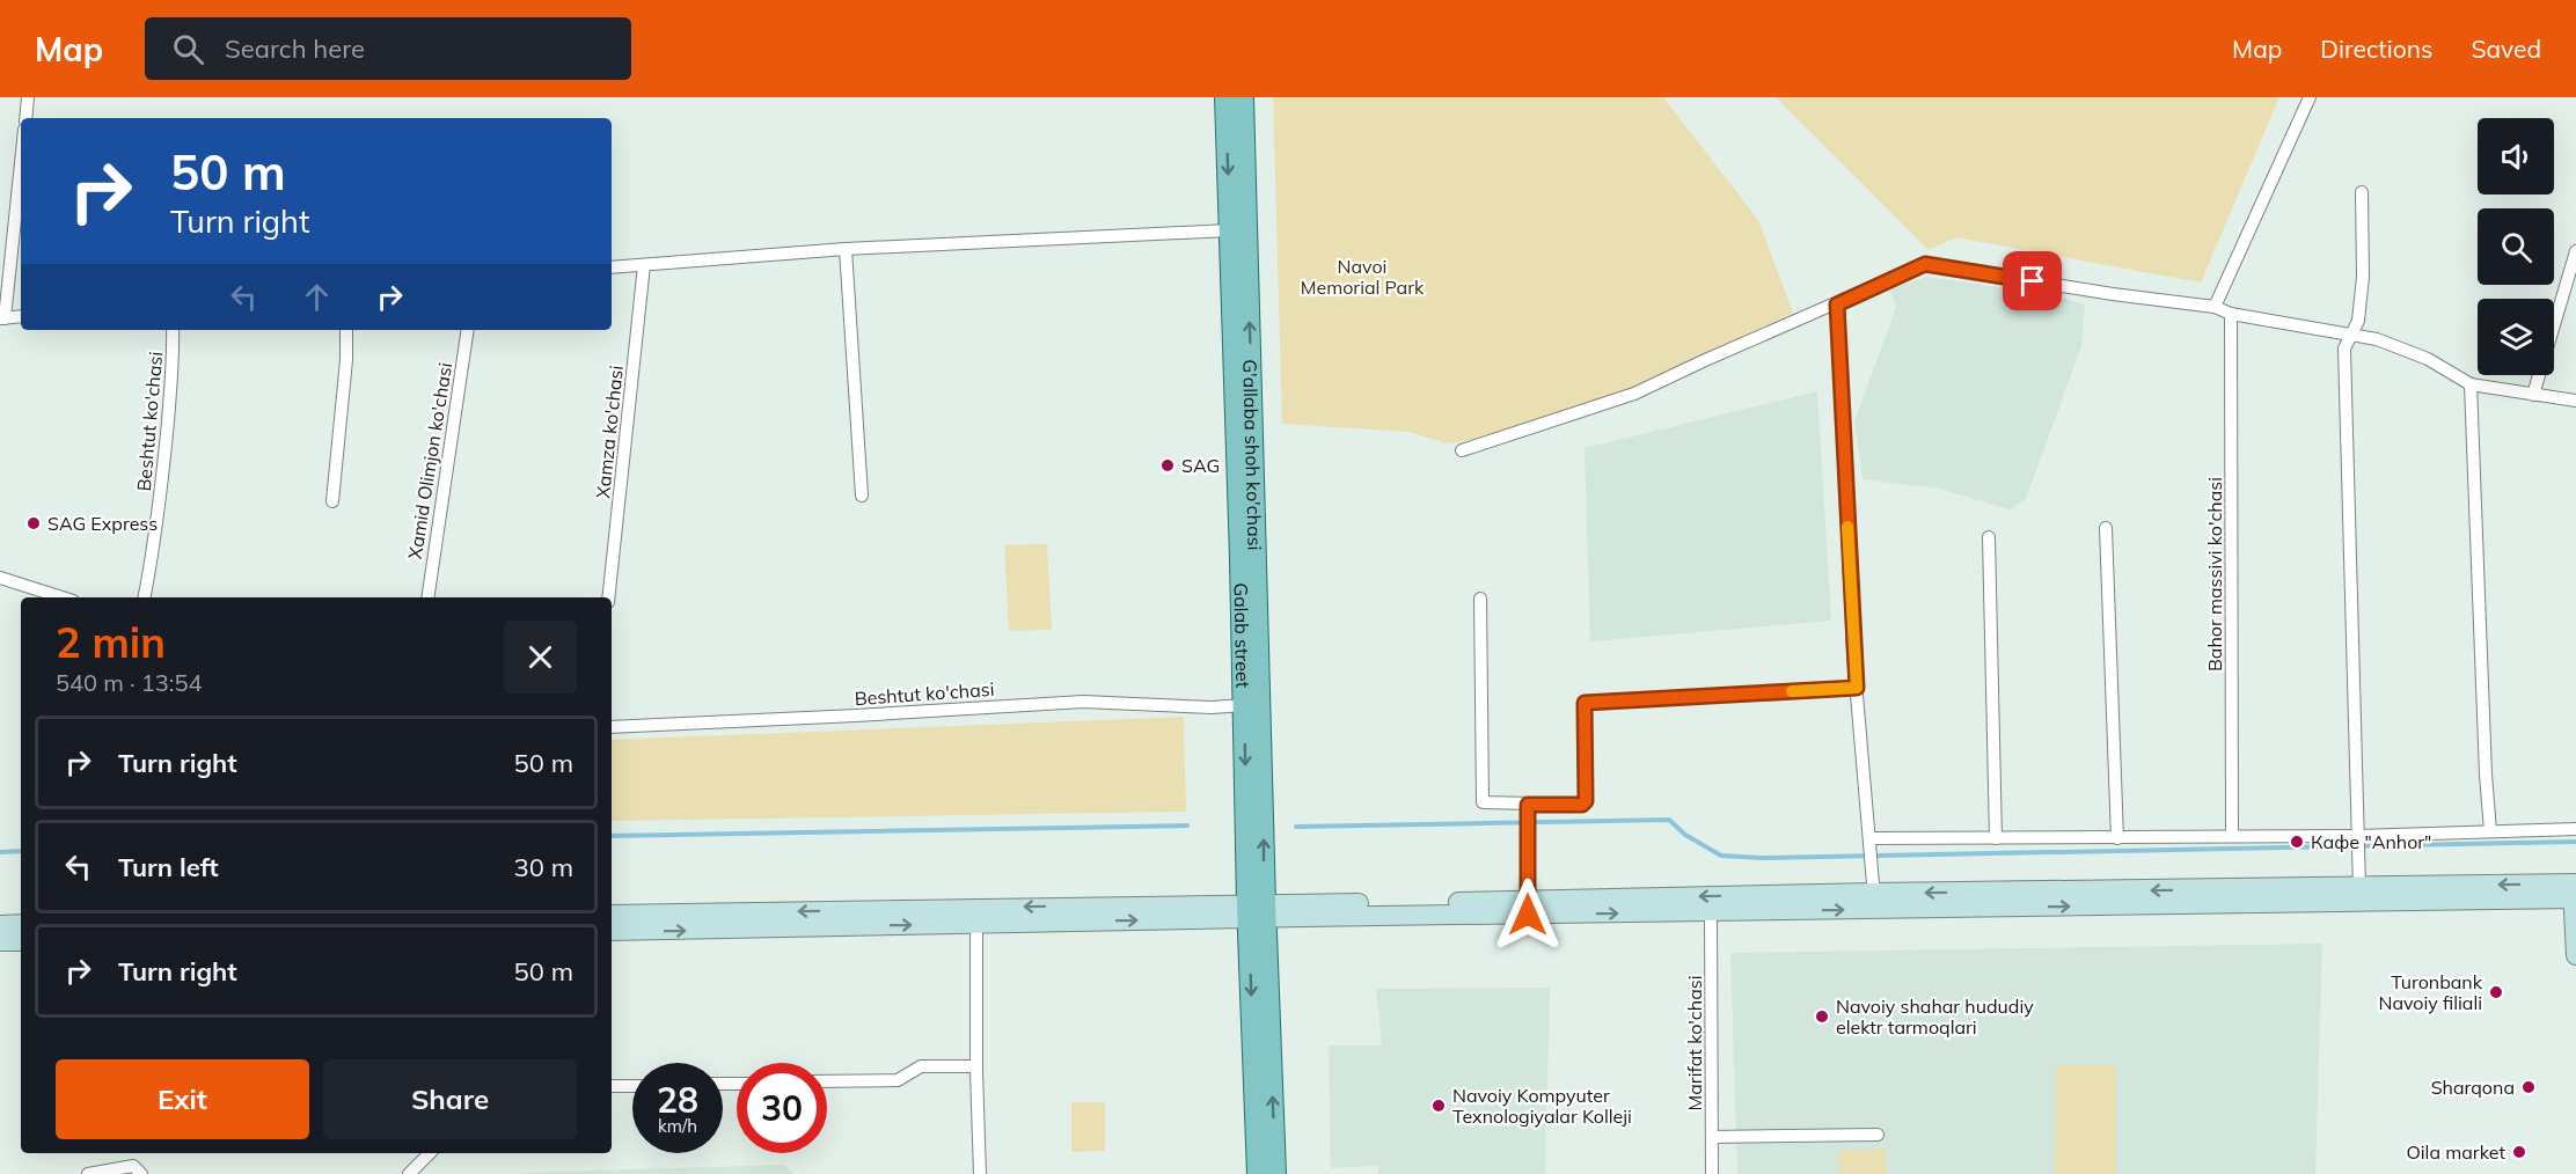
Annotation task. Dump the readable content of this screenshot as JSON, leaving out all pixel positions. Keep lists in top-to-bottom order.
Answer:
{
  "streets": {
    "main road": ["G'allaba shoh ko'chasi", "Galab street"],
    "street": [
      "Beshtut ko'chasi",
      "Xamza ko'chasi",
      "Xamid Olimjon ko'chasi",
      "Bahor massivi ko'chasi",
      "Marifat ko'chasi"
    ]
  },
  "crossings": [
    ["Beshtut ko'chasi", "Galab street"],
    ["G'allaba shoh ko'chasi", "Galab street"]
  ],
  "one_way": ["G'allaba shoh ko'chasi", "Galab street"],
  "parks": ["Navoi Memorial Park"],
  "places": [
    "SAG",
    "SAG Express",
    "Кафе \"Anhor\"",
    "Turonbank Navoiy filiali",
    "Navoiy shahar hududiy elektr tarmoqlari",
    "Sharqona",
    "Navoiy Kompyuter Texnologiyalar Kolleji",
    "Oila market"
  ],
  "page": {
    "header": "Map",
    "search": "Search here",
    "nav": ["Map", "Directions", "Saved"],
    "turn": ["50 m", "Turn right"],
    "heading": ["2 min", "540 m · 13:54"],
    "list": [
      {
        "name": "Turn right",
        "value": "50 m"
      },
      {
        "name": "Turn left",
        "value": "30 m"
      },
      {
        "name": "Turn right",
        "value": "50 m"
      }
    ],
    "buttons": ["Exit", "Share"],
    "speed": "28 km/h",
    "limit": "30"
  }
}
